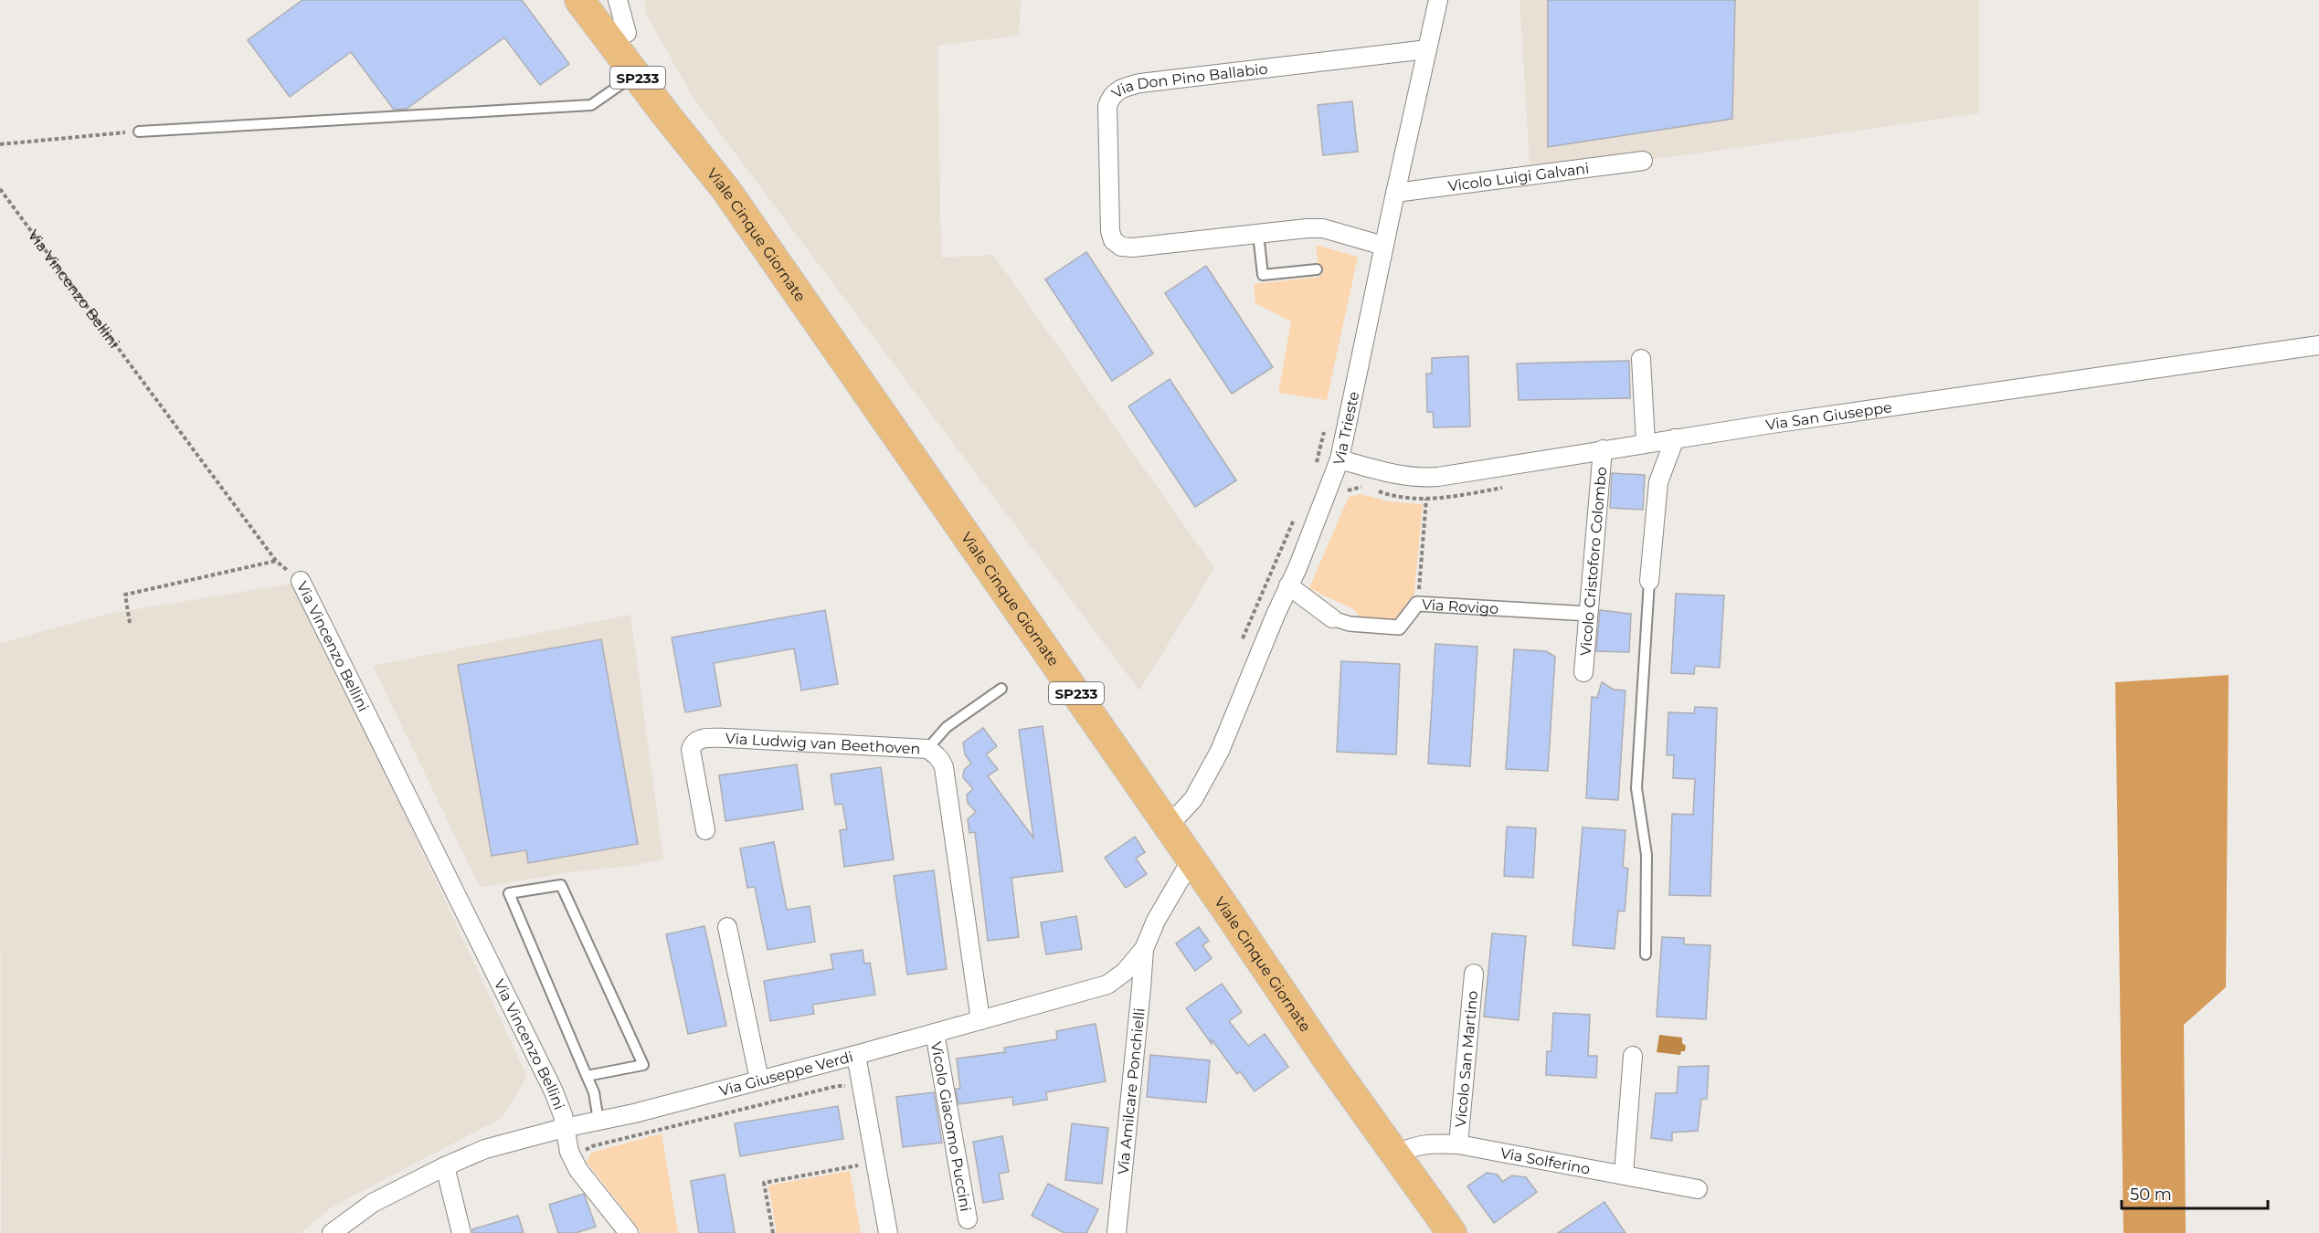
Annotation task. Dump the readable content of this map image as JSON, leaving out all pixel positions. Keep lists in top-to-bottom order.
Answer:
{
  "streets": {
    "main road": ["SP233", "Viale Cinque Giornate"],
    "street": [
      "Via Don Pino Ballabio",
      "Vicolo Luigi Galvani",
      "Via Vincenzo Bellini",
      "Via San Giuseppe",
      "Via Trieste",
      "Vicolo Cristoforo Colombo",
      "Via Rovigo",
      "Via Ludwig van Beethoven",
      "Vicolo San Martino",
      "Via Giuseppe Verdi",
      "Via Amilcare Ponchielli",
      "Vicolo Giacomo Puccini",
      "Via Solferino"
    ]
  },
  "crossings": [
    ["Via Don Pino Ballabio", "Via Trieste"],
    ["Vicolo Luigi Galvani", "Via Trieste"],
    ["Viale Cinque Giornate", "Via Trieste"],
    ["Viale Cinque Giornate", "Via Giuseppe Verdi"],
    ["Viale Cinque Giornate", "Via Solferino"],
    ["Via Vincenzo Bellini", "Via Giuseppe Verdi"],
    ["Via San Giuseppe", "Via Trieste"],
    ["Via San Giuseppe", "Vicolo Cristoforo Colombo"],
    ["Via Trieste", "Via Rovigo"],
    ["Vicolo Cristoforo Colombo", "Via Rovigo"],
    ["Via Ludwig van Beethoven", "Via Giuseppe Verdi"],
    ["Vicolo San Martino", "Via Solferino"],
    ["Via Giuseppe Verdi", "Via Amilcare Ponchielli"],
    ["Via Giuseppe Verdi", "Vicolo Giacomo Puccini"]
  ],
  "scale_bar": "50 m"
}
